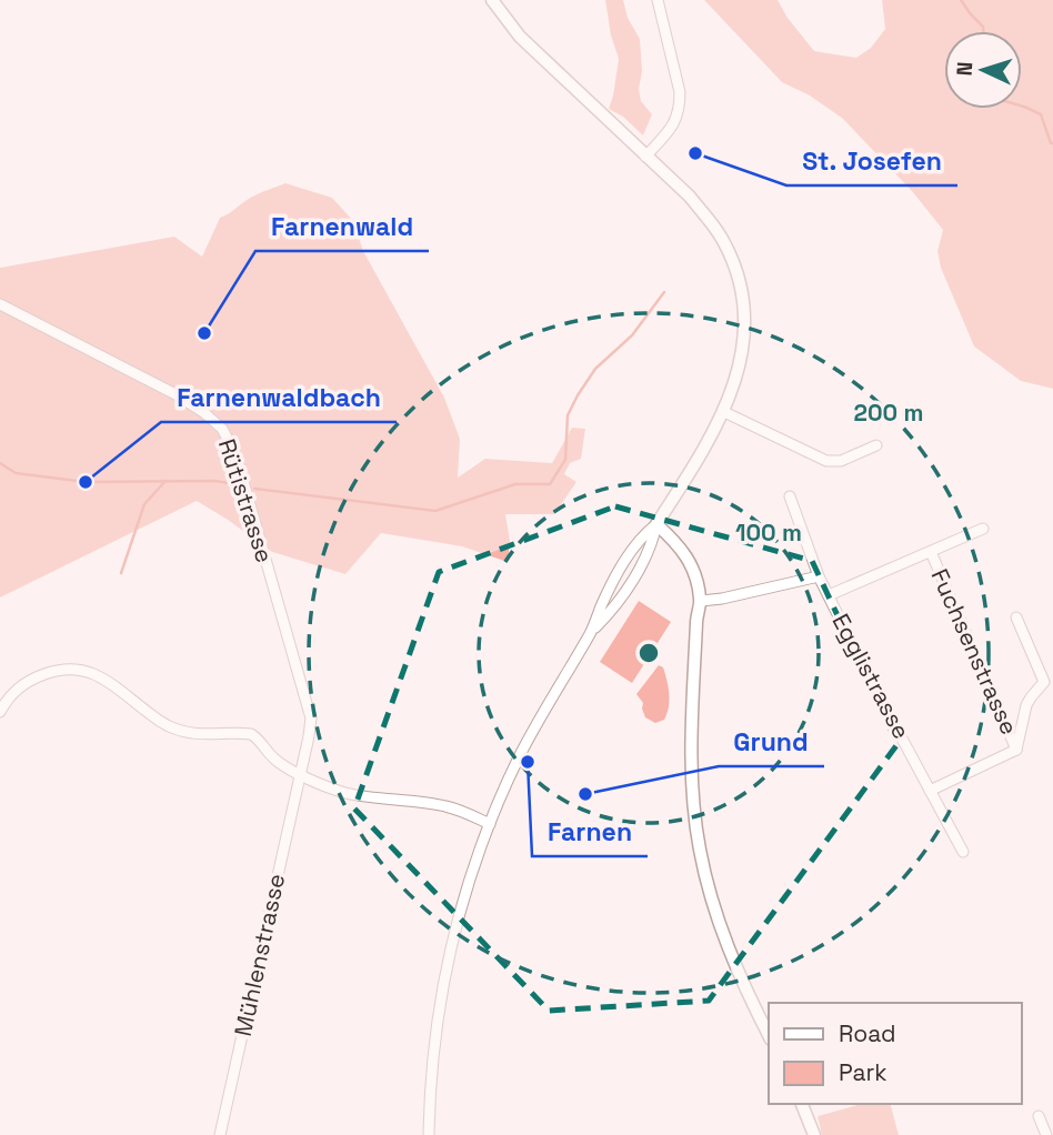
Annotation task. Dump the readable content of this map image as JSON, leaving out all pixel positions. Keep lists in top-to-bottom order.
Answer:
{
  "streets": {
    "street": [
      "Rütistrasse",
      "Fuchsenstrasse",
      "Egglistrasse",
      "Mühlenstrasse"
    ]
  },
  "crossings": [
    ["Rütistrasse", "Mühlenstrasse"],
    ["Fuchsenstrasse", "Egglistrasse"]
  ],
  "places": [
    "St. Josefen",
    "Farnenwald",
    "Farnenwaldbach",
    "Farnen",
    "Grund"
  ],
  "legend": ["Road", "Park"],
  "north": "left",
  "rings": ["200 m", "100 m"]
}
